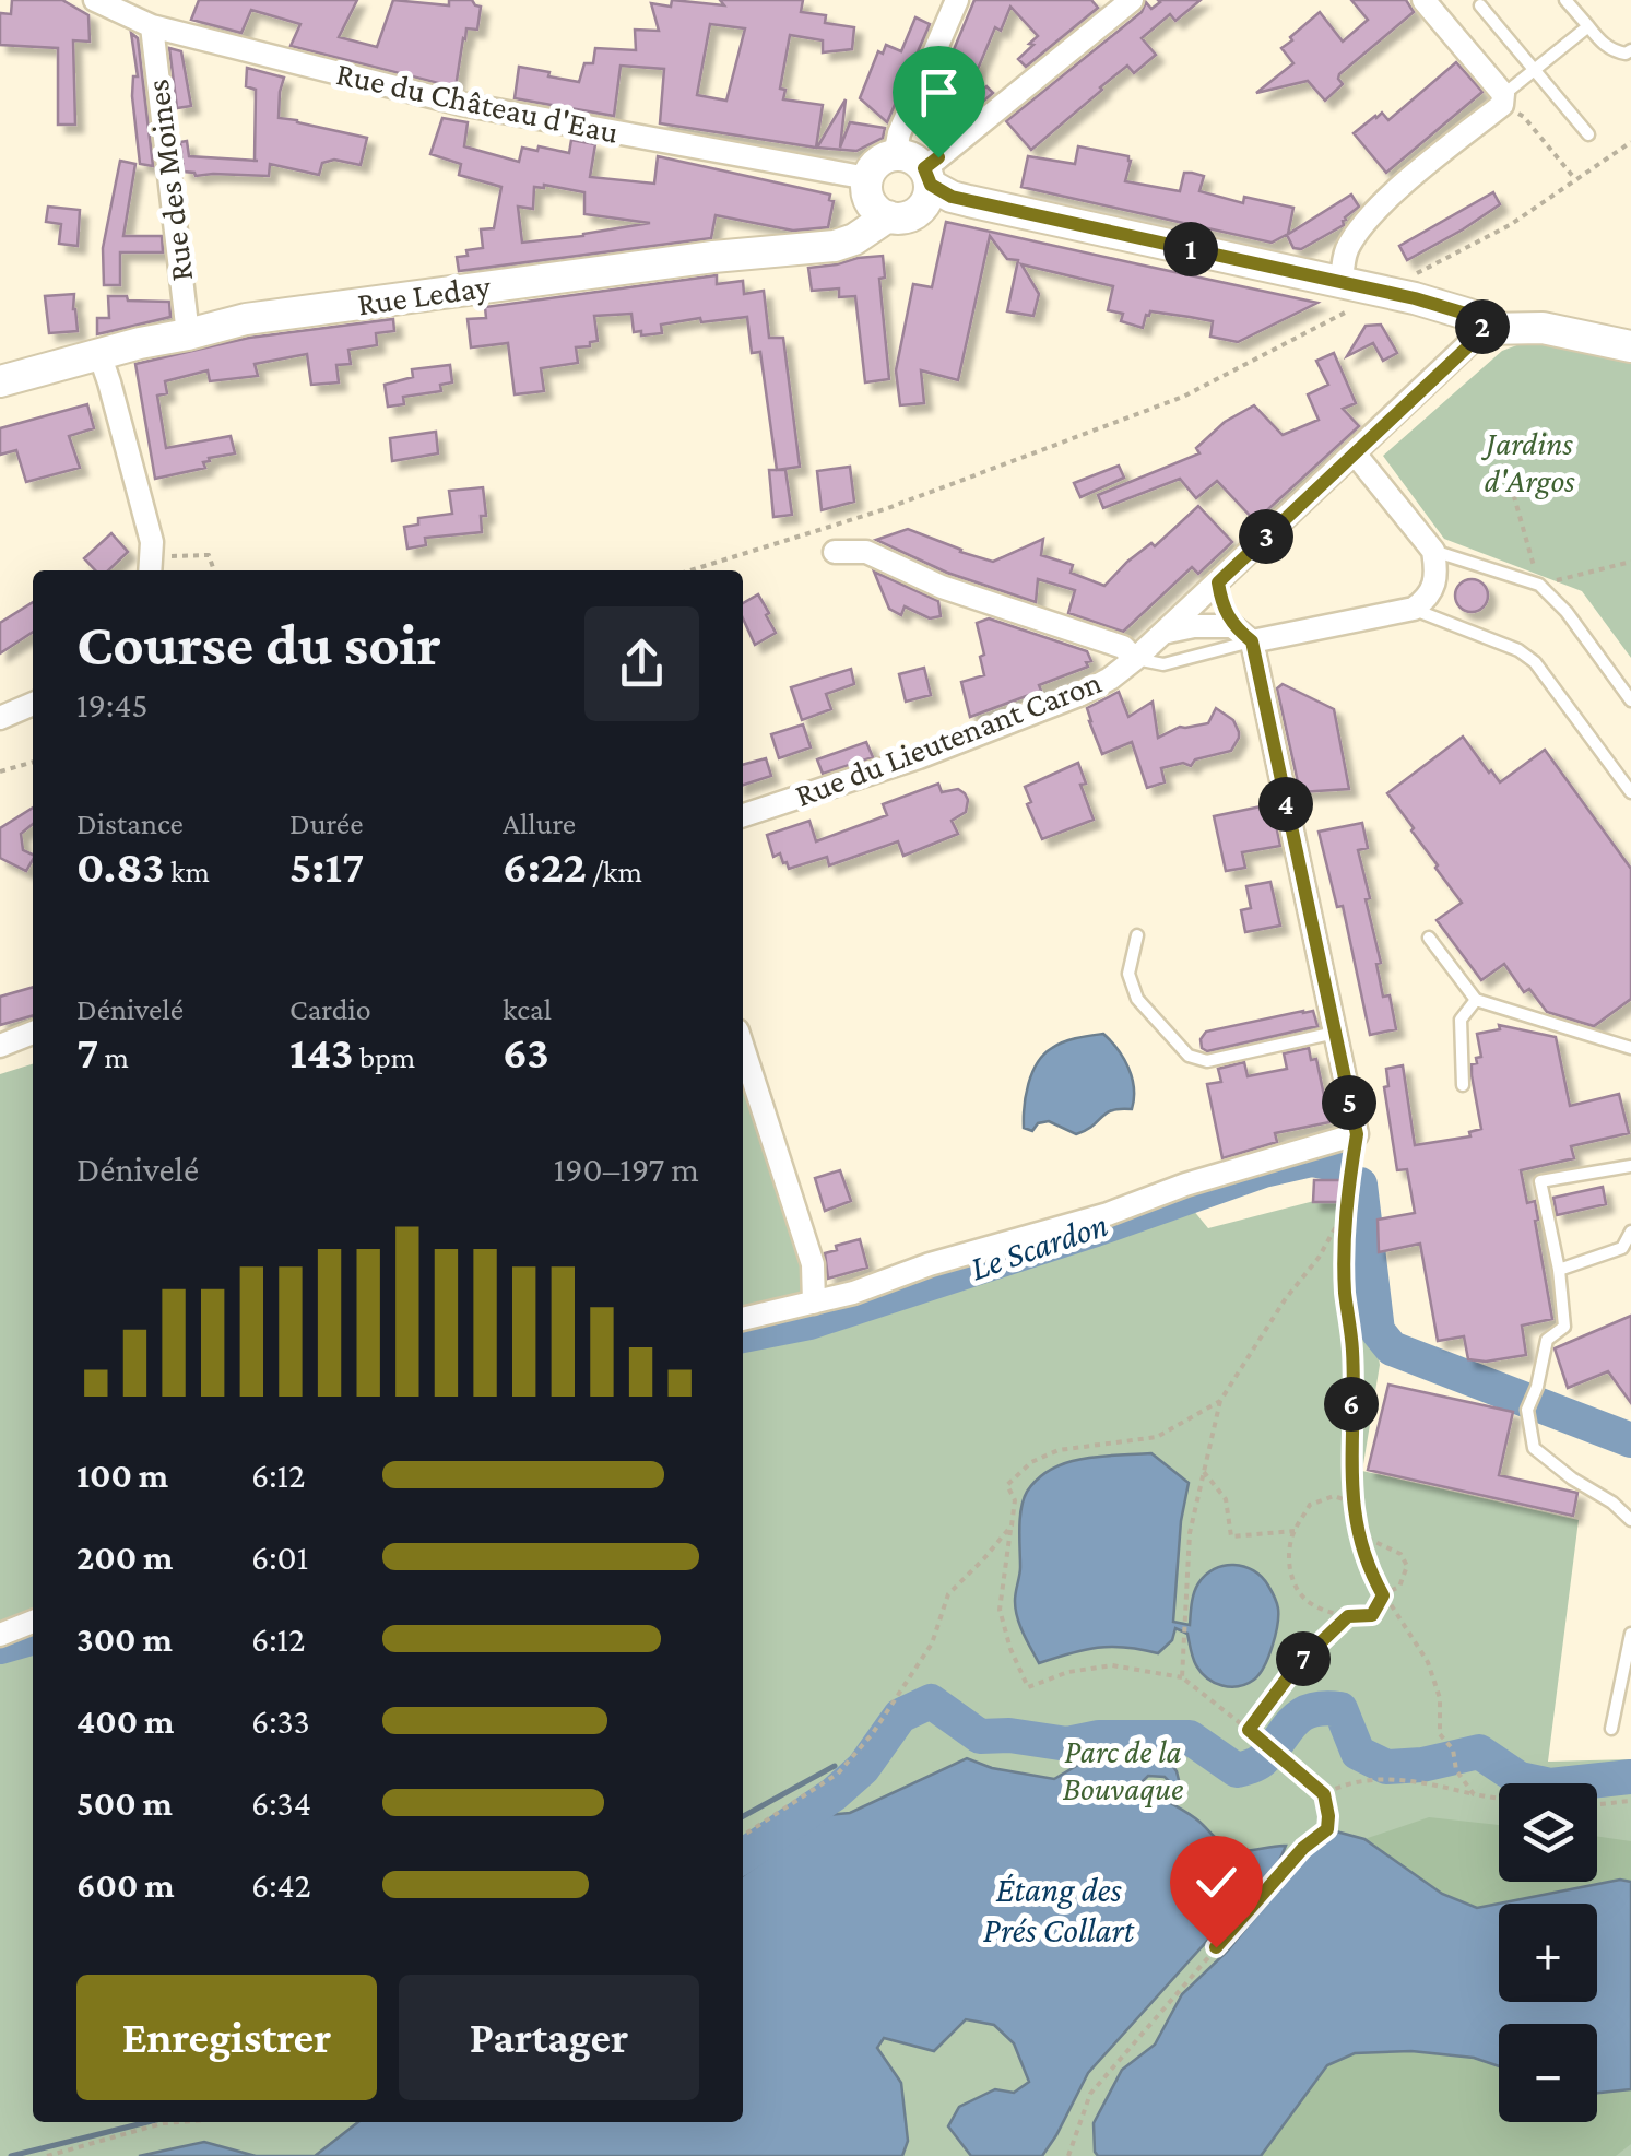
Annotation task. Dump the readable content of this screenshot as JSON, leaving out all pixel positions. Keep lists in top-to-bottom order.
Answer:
{
  "streets": {
    "main road": ["Rue Leday"],
    "street": ["Rue du Château d'Eau", "Rue des Moines", "Rue du Lieutenant Caron"]
  },
  "crossings": [
    ["Rue du Château d'Eau", "Rue des Moines"],
    ["Rue du Château d'Eau", "Rue Leday"],
    ["Rue des Moines", "Rue Leday"]
  ],
  "water": ["Le Scardon", "Étang des Prés Collart"],
  "parks": ["Jardins d'Argos", "Parc de la Bouvaque"],
  "page": {
    "pins": [
      "1",
      "2",
      "3",
      "4",
      "5",
      "6",
      "7"
    ],
    "heading": ["Course du soir", "19:45"],
    "stats": [
      ["Distance", "0.83 km"],
      ["Durée", "5:17"],
      ["Allure", "6:22 /km"],
      ["Dénivelé", "7 m"],
      ["Cardio", "143 bpm"],
      ["kcal", "63"]
    ],
    "chart": ["Dénivelé", "190–197 m"],
    "list": [
      {
        "name": "100 m",
        "note": "6:12"
      },
      {
        "name": "200 m",
        "note": "6:01"
      },
      {
        "name": "300 m",
        "note": "6:12"
      },
      {
        "name": "400 m",
        "note": "6:33"
      },
      {
        "name": "500 m",
        "note": "6:34"
      },
      {
        "name": "600 m",
        "note": "6:42"
      }
    ],
    "map_buttons": ["+", "−"],
    "buttons": ["Enregistrer", "Partager"]
  }
}
